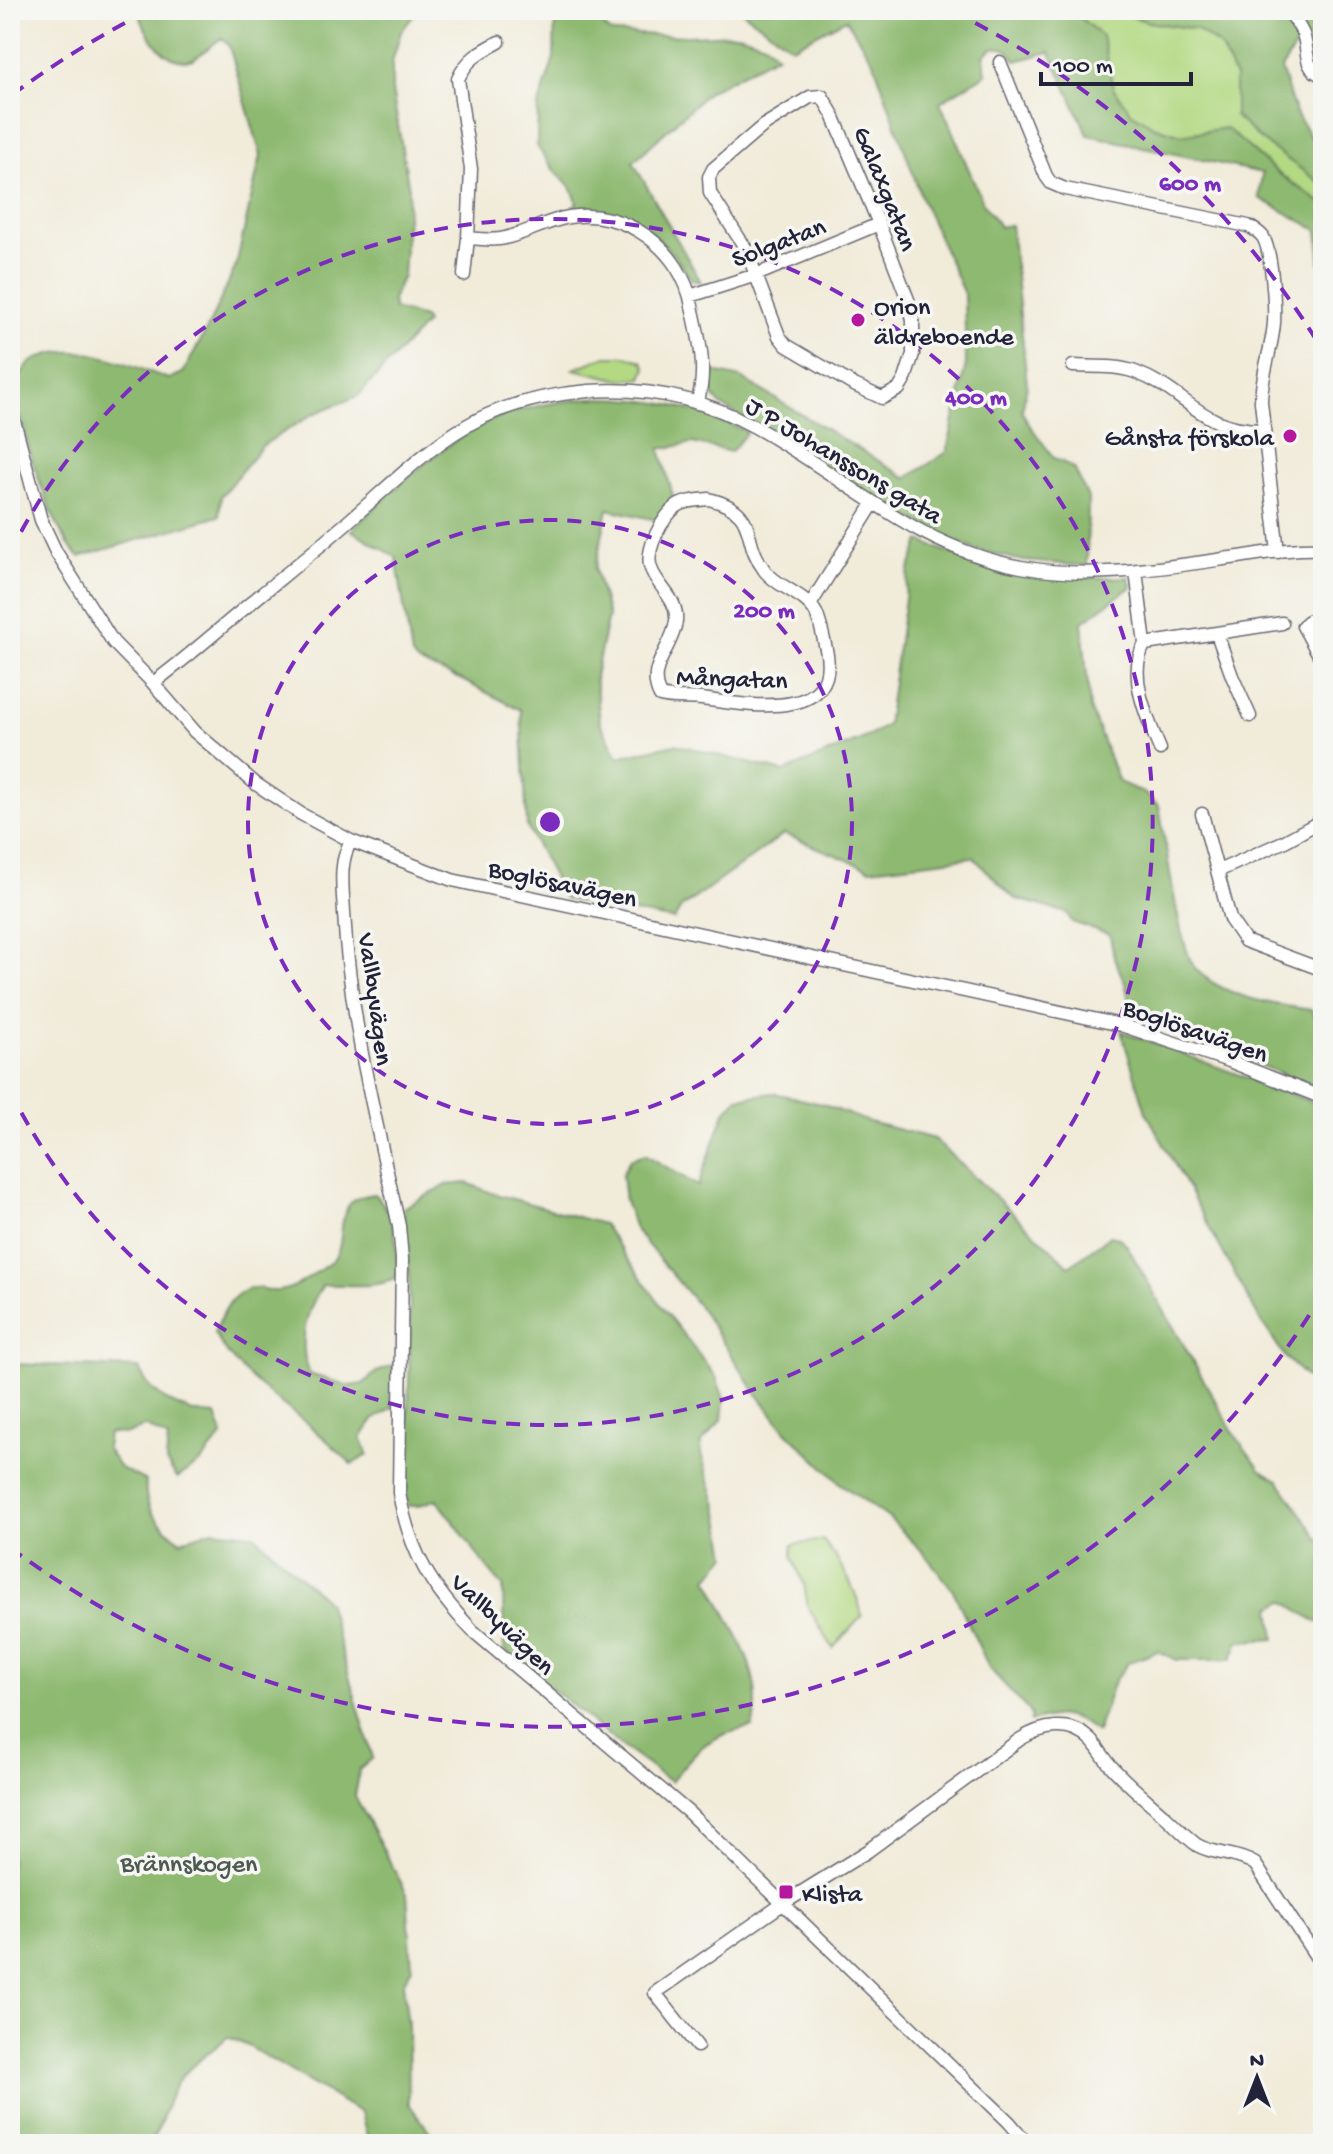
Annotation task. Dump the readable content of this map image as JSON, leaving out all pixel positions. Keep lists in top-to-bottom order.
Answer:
{
  "streets": {
    "street": [
      "Galaxgatan",
      "Solgatan",
      "J P Johanssons gata",
      "Mångatan",
      "Boglösavägen",
      "Vallbyvägen"
    ]
  },
  "crossings": [
    ["Galaxgatan", "Solgatan"],
    ["J P Johanssons gata", "Boglösavägen"],
    ["Boglösavägen", "Vallbyvägen"]
  ],
  "parks": ["Brännskogen"],
  "places": {
    "other": ["Orion äldreboende", "Gånsta förskola"],
    "transit": ["Klista"]
  },
  "scale_bar": "100 m",
  "north": "top",
  "rings": ["600 m", "400 m", "200 m"]
}
